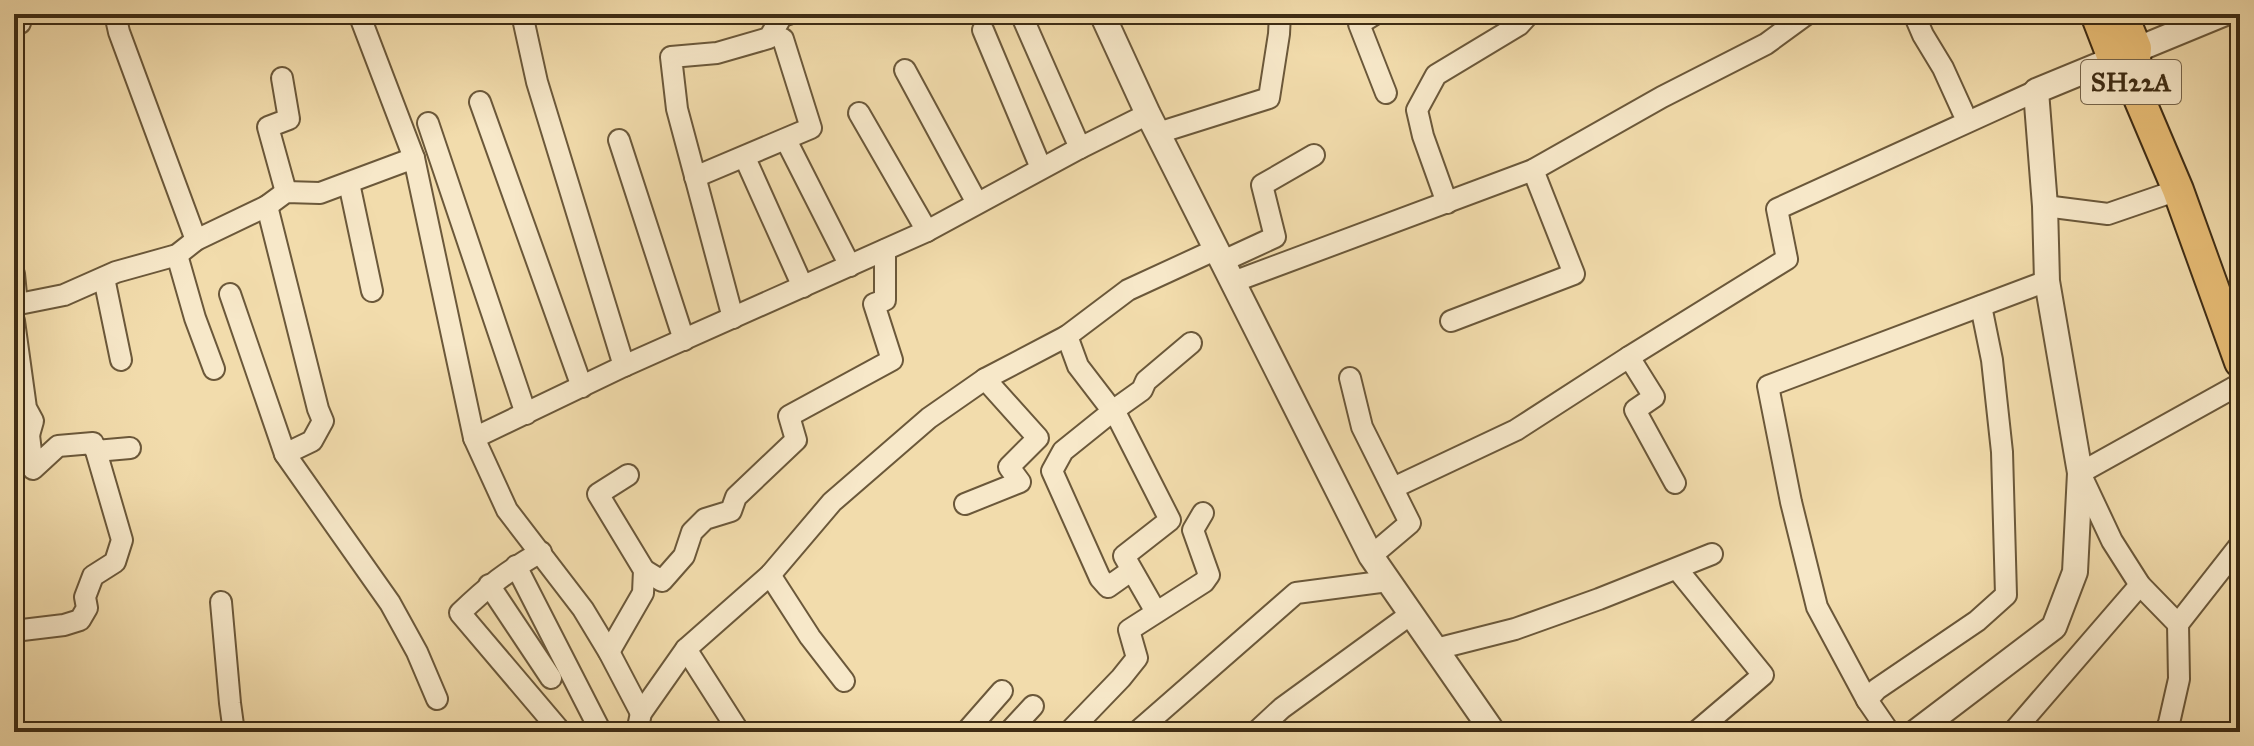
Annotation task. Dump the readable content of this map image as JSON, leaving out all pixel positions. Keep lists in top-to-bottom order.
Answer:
{
  "streets": {
    "main road": ["SH22A"]
  }
}
